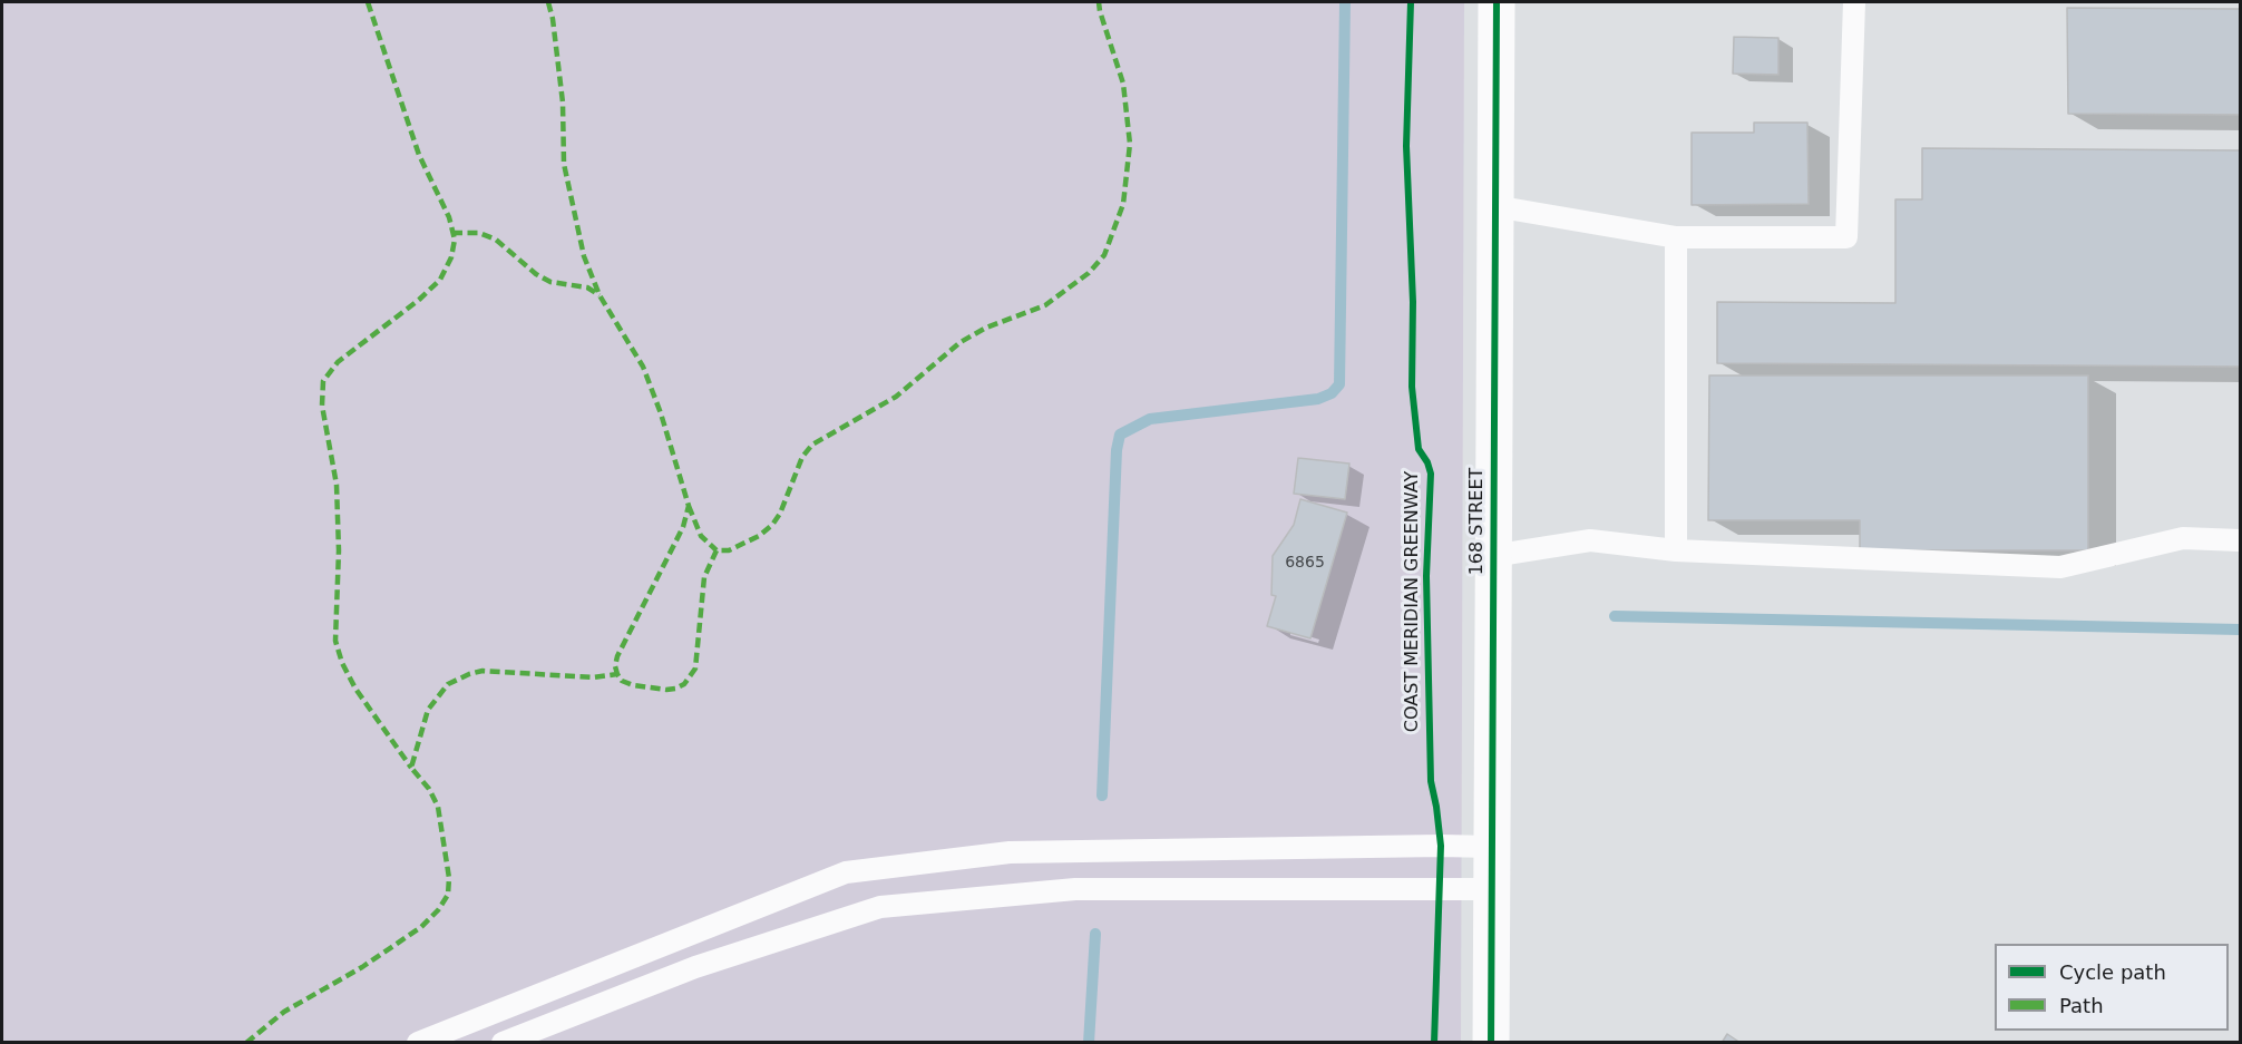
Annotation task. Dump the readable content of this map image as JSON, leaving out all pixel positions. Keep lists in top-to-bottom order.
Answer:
{
  "streets": {
    "main road": ["168 STREET"],
    "cycle path": ["COAST MERIDIAN GREENWAY"]
  },
  "house_numbers": ["6865"],
  "legend": ["Cycle path", "Path"]
}
